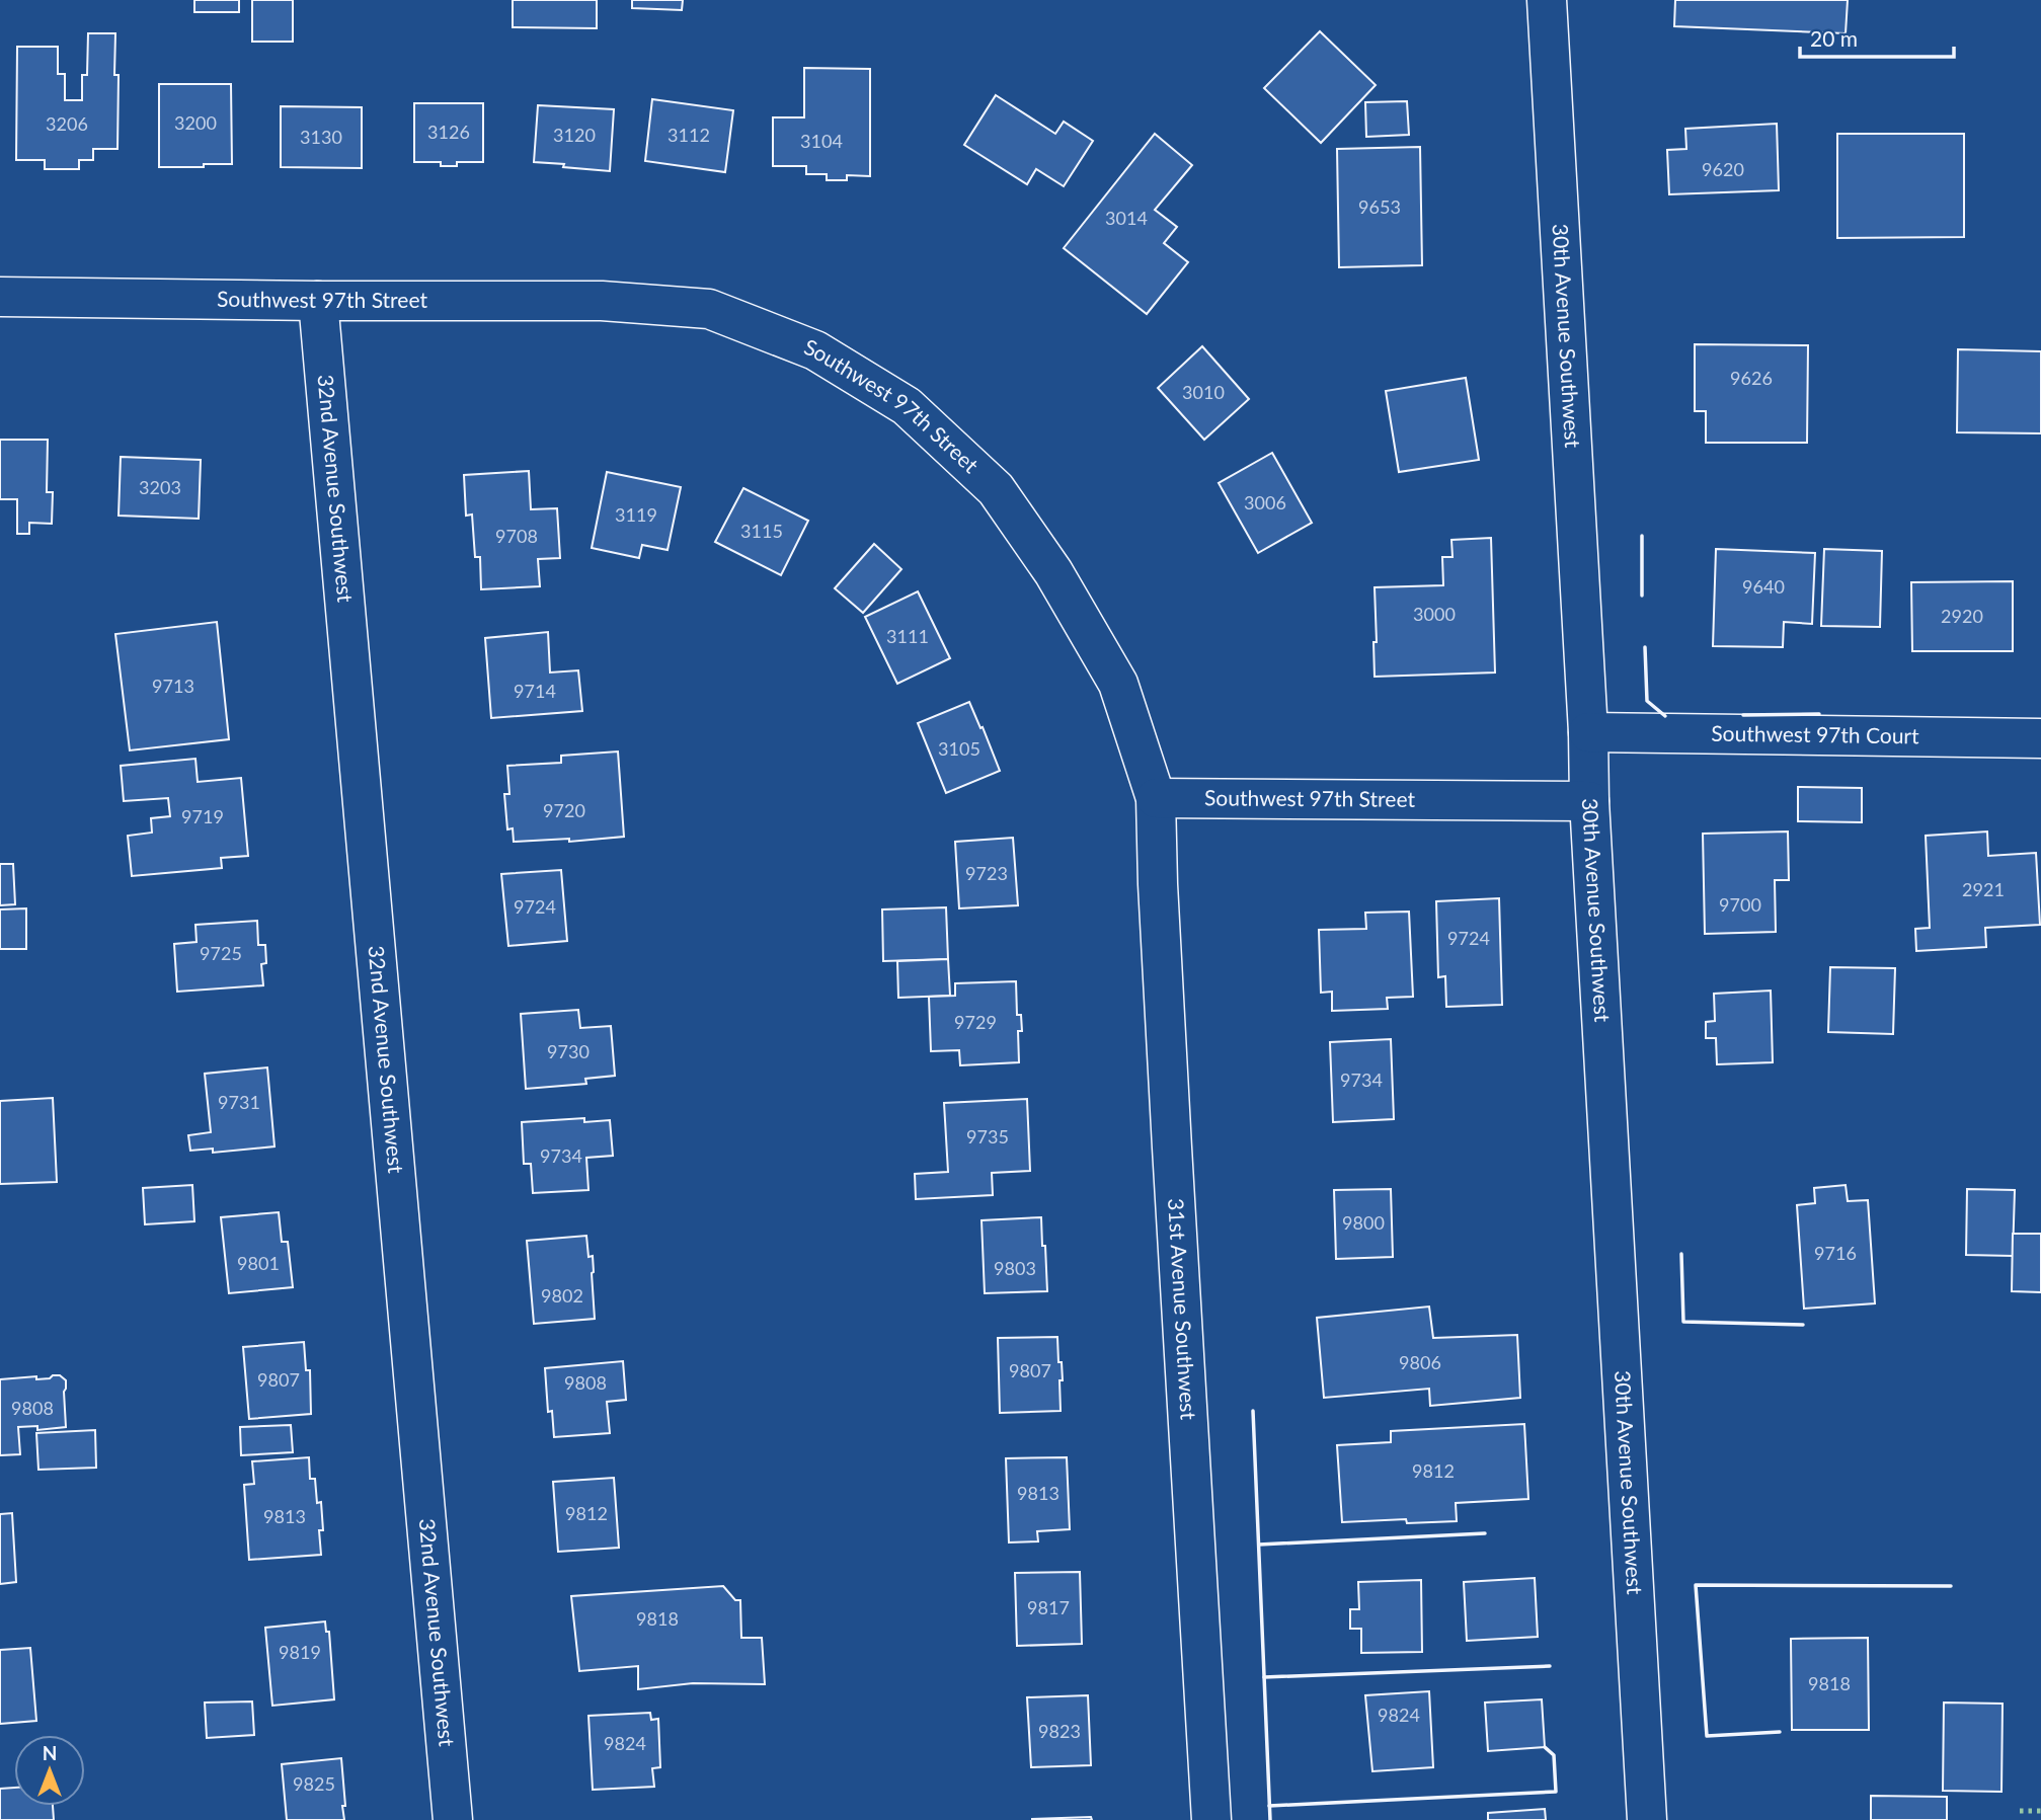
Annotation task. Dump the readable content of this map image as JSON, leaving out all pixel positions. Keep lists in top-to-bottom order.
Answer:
{
  "streets": {
    "street": [
      "Southwest 97th Street",
      "30th Avenue Southwest",
      "32nd Avenue Southwest",
      "Southwest 97th Court",
      "31st Avenue Southwest"
    ]
  },
  "crossings": [
    ["Southwest 97th Street", "30th Avenue Southwest"],
    ["Southwest 97th Street", "32nd Avenue Southwest"],
    ["Southwest 97th Street", "31st Avenue Southwest"],
    ["30th Avenue Southwest", "Southwest 97th Court"]
  ],
  "house_numbers": [
    "3200",
    "3206",
    "3126",
    "3120",
    "3112",
    "3130",
    "3104",
    "9620",
    "9653",
    "3014",
    "9626",
    "3010",
    "3203",
    "3006",
    "3119",
    "3115",
    "9708",
    "9640",
    "3000",
    "2920",
    "3111",
    "9713",
    "9714",
    "3105",
    "9720",
    "9719",
    "9723",
    "2921",
    "9700",
    "9724",
    "9724",
    "9725",
    "9729",
    "9730",
    "9734",
    "9731",
    "9735",
    "9734",
    "9800",
    "9716",
    "9801",
    "9803",
    "9802",
    "9806",
    "9807",
    "9807",
    "9808",
    "9808",
    "9812",
    "9813",
    "9812",
    "9813",
    "9817",
    "9818",
    "9819",
    "9818",
    "9824",
    "9823",
    "9824",
    "9825"
  ],
  "scale_bar": "20 m",
  "north": "top"
}
